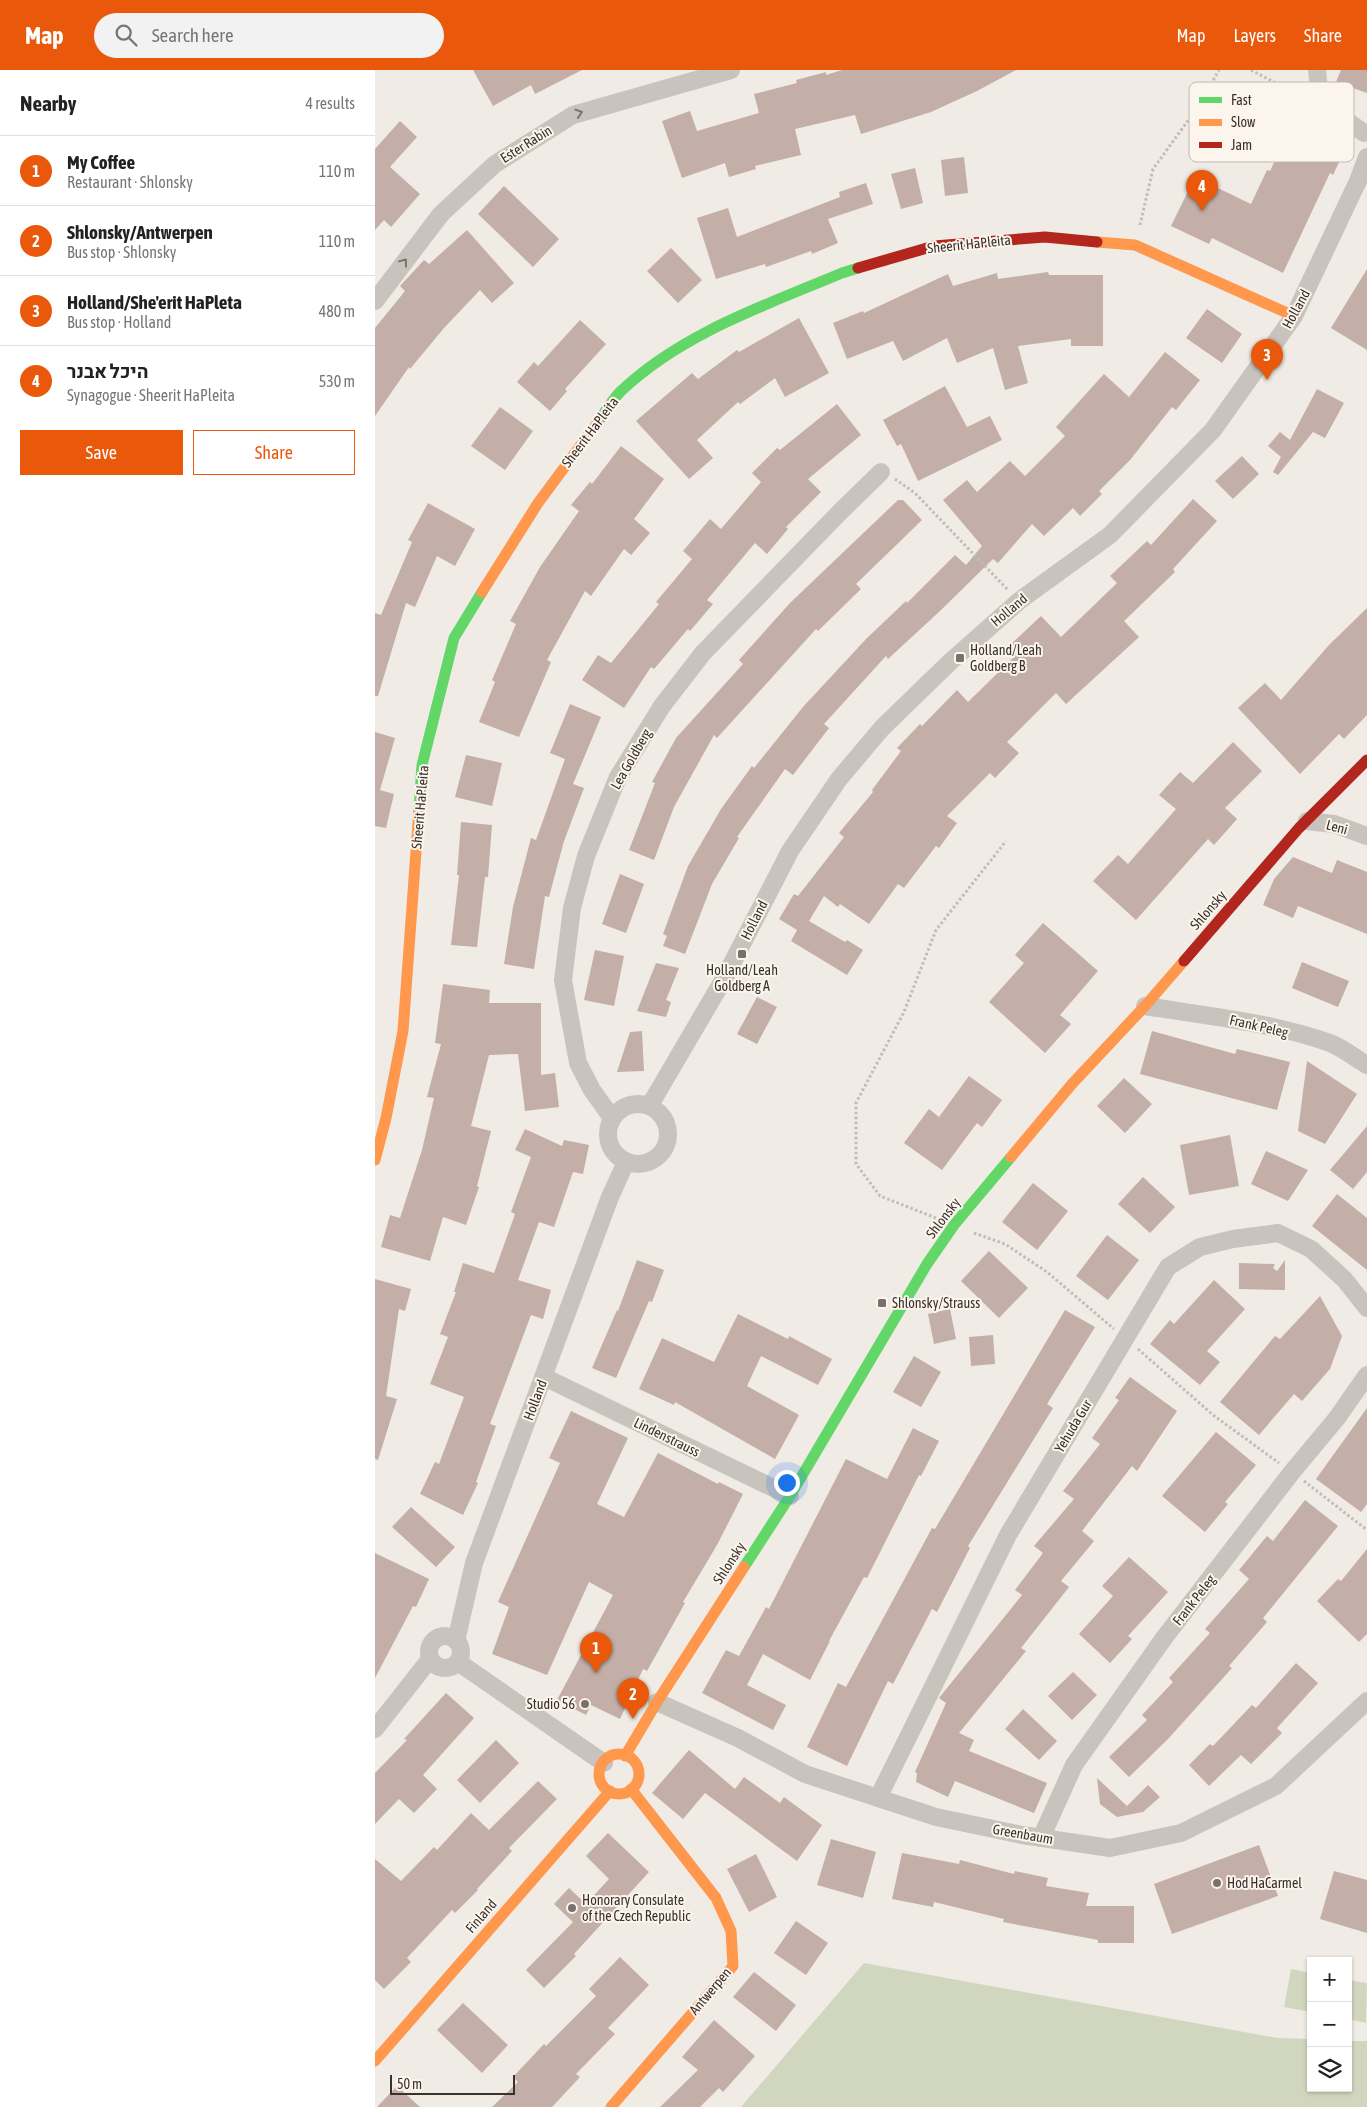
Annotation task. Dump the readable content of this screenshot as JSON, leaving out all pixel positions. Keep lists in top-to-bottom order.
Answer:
{
  "streets": {
    "street": [
      "Ester Rabin",
      "Sheerit HaPleita",
      "Holland",
      "Lea Goldberg",
      "Leni",
      "Shlonsky",
      "Frank Peleg",
      "Yehuda Gur",
      "Lindenstrauss",
      "Greenbaum",
      "Finland",
      "Antwerpen"
    ]
  },
  "crossings": [
    ["Sheerit HaPleita", "Holland"],
    ["Holland", "Lea Goldberg"],
    ["Holland", "Lindenstrauss"],
    ["Leni", "Shlonsky"],
    ["Shlonsky", "Frank Peleg"],
    ["Shlonsky", "Lindenstrauss"],
    ["Shlonsky", "Greenbaum"],
    ["Shlonsky", "Finland"],
    ["Shlonsky", "Antwerpen"],
    ["Frank Peleg", "Greenbaum"],
    ["Yehuda Gur", "Greenbaum"],
    ["Finland", "Antwerpen"]
  ],
  "one_way": ["Ester Rabin"],
  "places": {
    "transit": ["Holland/Leah Goldberg B", "Holland/Leah Goldberg A", "Shlonsky/Strauss"],
    "other": ["Studio 56", "Hod HaCarmel", "Honorary Consulate of the Czech Republic"]
  },
  "legend": ["Fast", "Slow", "Jam"],
  "scale_bar": "50 m",
  "page": {
    "header": "Map",
    "search": "Search here",
    "nav": ["Map", "Layers", "Share"],
    "heading": ["Nearby", "4 results"],
    "list": [
      {
        "mark": "1",
        "name": "My Coffee",
        "note": "Restaurant · Shlonsky",
        "value": "110 m"
      },
      {
        "mark": "2",
        "name": "Shlonsky/Antwerpen",
        "note": "Bus stop · Shlonsky",
        "value": "110 m"
      },
      {
        "mark": "3",
        "name": "Holland/She'erit HaPleta",
        "note": "Bus stop · Holland",
        "value": "480 m"
      },
      {
        "mark": "4",
        "name": "היכל אבנר",
        "note": "Synagogue · Sheerit HaPleita",
        "value": "530 m"
      }
    ],
    "pins": [
      "4",
      "3",
      "1",
      "2"
    ],
    "buttons": ["Save", "Share"],
    "map_buttons": ["+", "−"],
    "scale": "50 m"
  }
}
